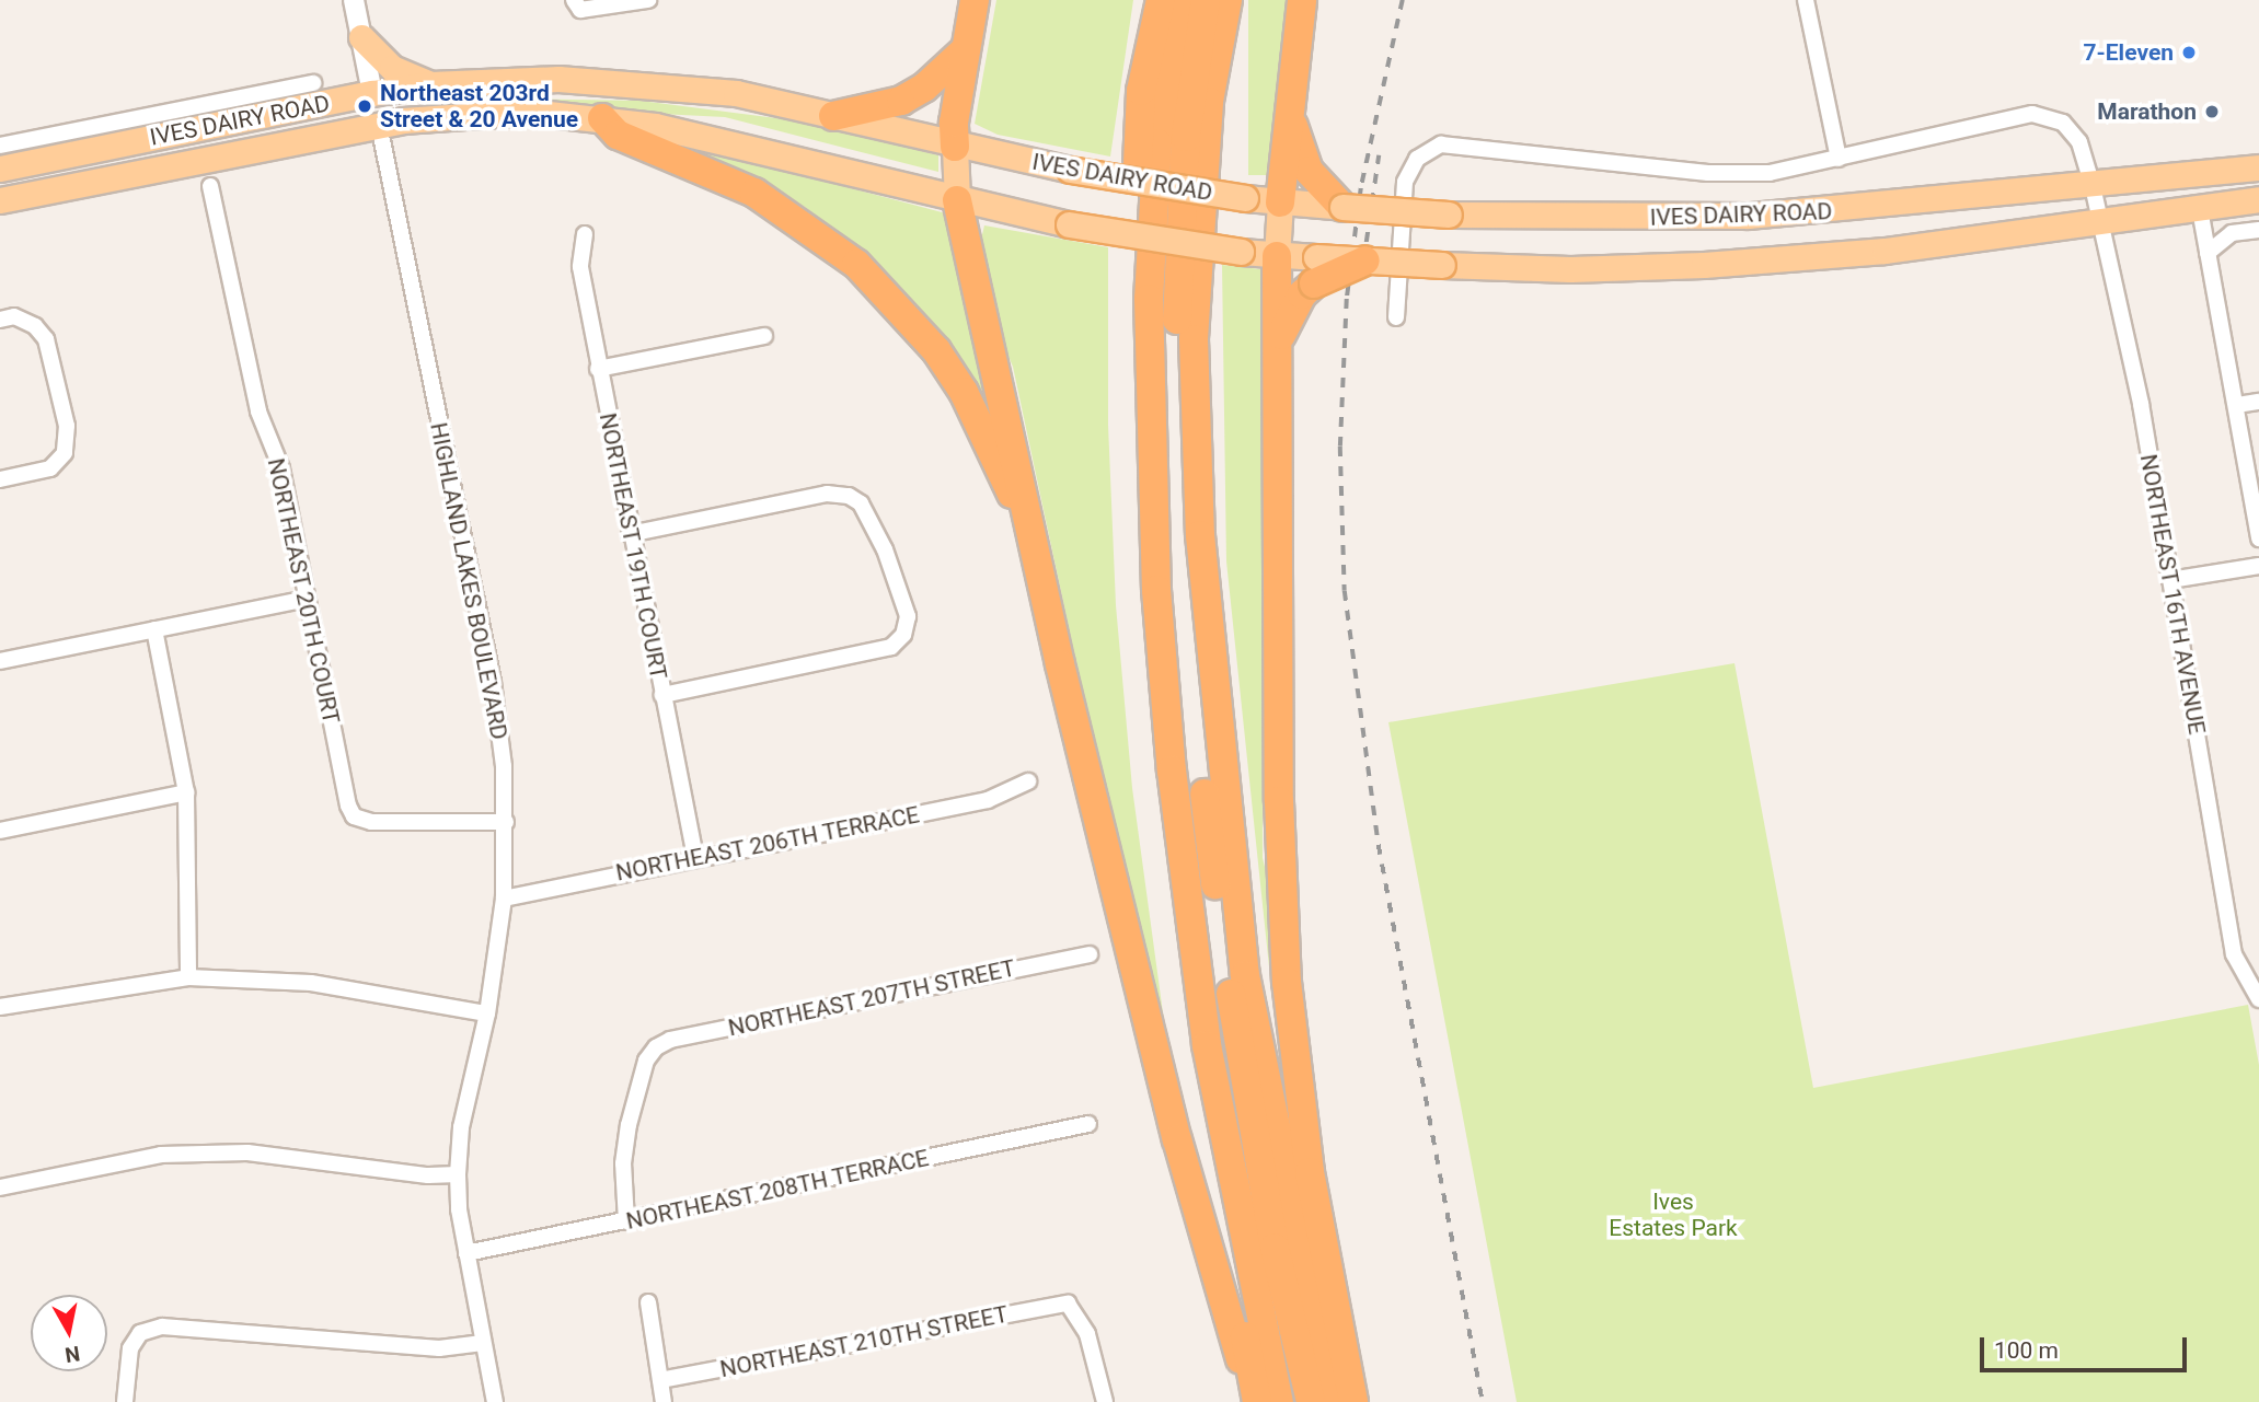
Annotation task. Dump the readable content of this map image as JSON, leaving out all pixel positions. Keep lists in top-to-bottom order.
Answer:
{
  "streets": {
    "main road": ["IVES DAIRY ROAD"],
    "street": [
      "NORTHEAST 19TH COURT",
      "HIGHLAND LAKES BOULEVARD",
      "NORTHEAST 20TH COURT",
      "NORTHEAST 16TH AVENUE",
      "NORTHEAST 206TH TERRACE",
      "NORTHEAST 207TH STREET",
      "NORTHEAST 208TH TERRACE",
      "NORTHEAST 210TH STREET"
    ]
  },
  "crossings": [
    ["IVES DAIRY ROAD", "HIGHLAND LAKES BOULEVARD"],
    ["IVES DAIRY ROAD", "NORTHEAST 16TH AVENUE"],
    ["NORTHEAST 19TH COURT", "NORTHEAST 206TH TERRACE"],
    ["HIGHLAND LAKES BOULEVARD", "NORTHEAST 20TH COURT"],
    ["HIGHLAND LAKES BOULEVARD", "NORTHEAST 206TH TERRACE"],
    ["HIGHLAND LAKES BOULEVARD", "NORTHEAST 208TH TERRACE"],
    ["NORTHEAST 207TH STREET", "NORTHEAST 208TH TERRACE"]
  ],
  "parks": ["Ives Estates Park"],
  "places": ["7-Eleven", "Northeast 203rd Street & 20 Avenue", "Marathon"],
  "scale_bar": "100 m",
  "north": "bottom"
}
